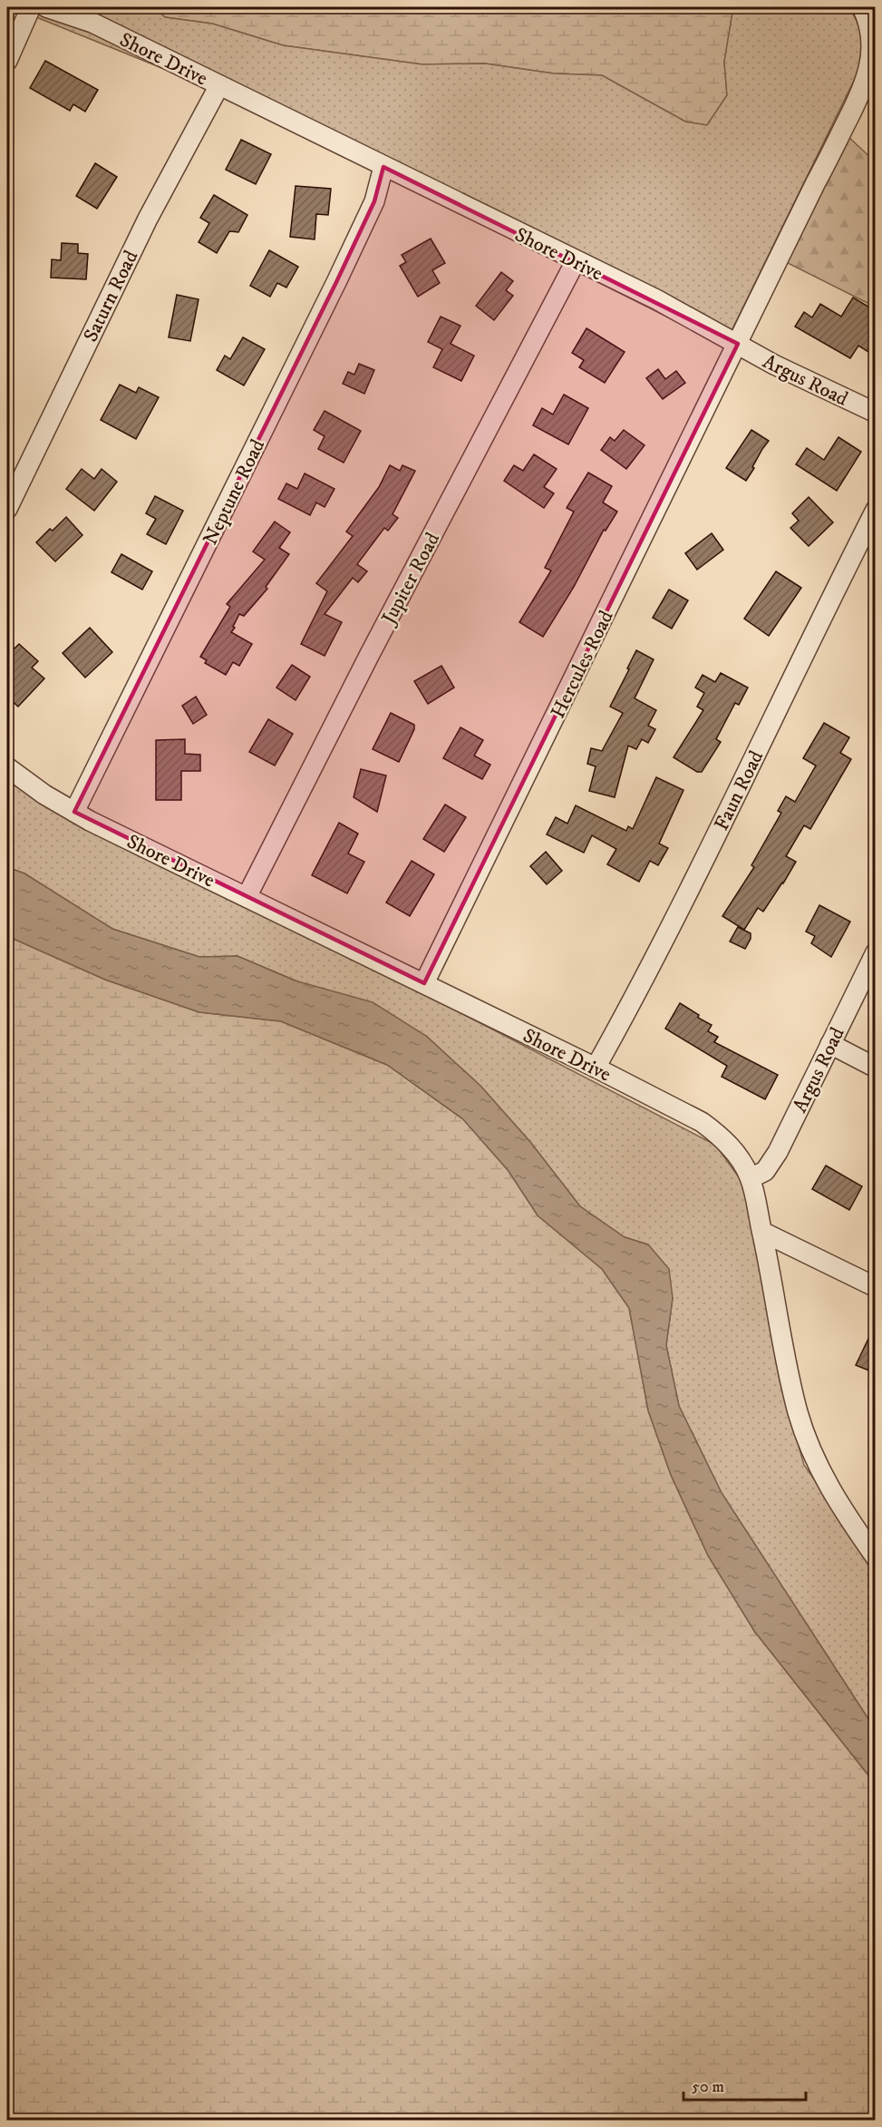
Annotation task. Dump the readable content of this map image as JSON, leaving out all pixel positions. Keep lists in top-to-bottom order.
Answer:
{
  "streets": {
    "street": [
      "Shore Drive",
      "Saturn Road",
      "Argus Road",
      "Neptune Road",
      "Jupiter Road",
      "Hercules Road",
      "Faun Road"
    ]
  },
  "crossings": [
    ["Shore Drive", "Saturn Road"],
    ["Shore Drive", "Argus Road"],
    ["Shore Drive", "Neptune Road"],
    ["Shore Drive", "Jupiter Road"],
    ["Shore Drive", "Hercules Road"],
    ["Shore Drive", "Faun Road"],
    ["Argus Road", "Hercules Road"]
  ],
  "scale_bar": "50 m"
}
